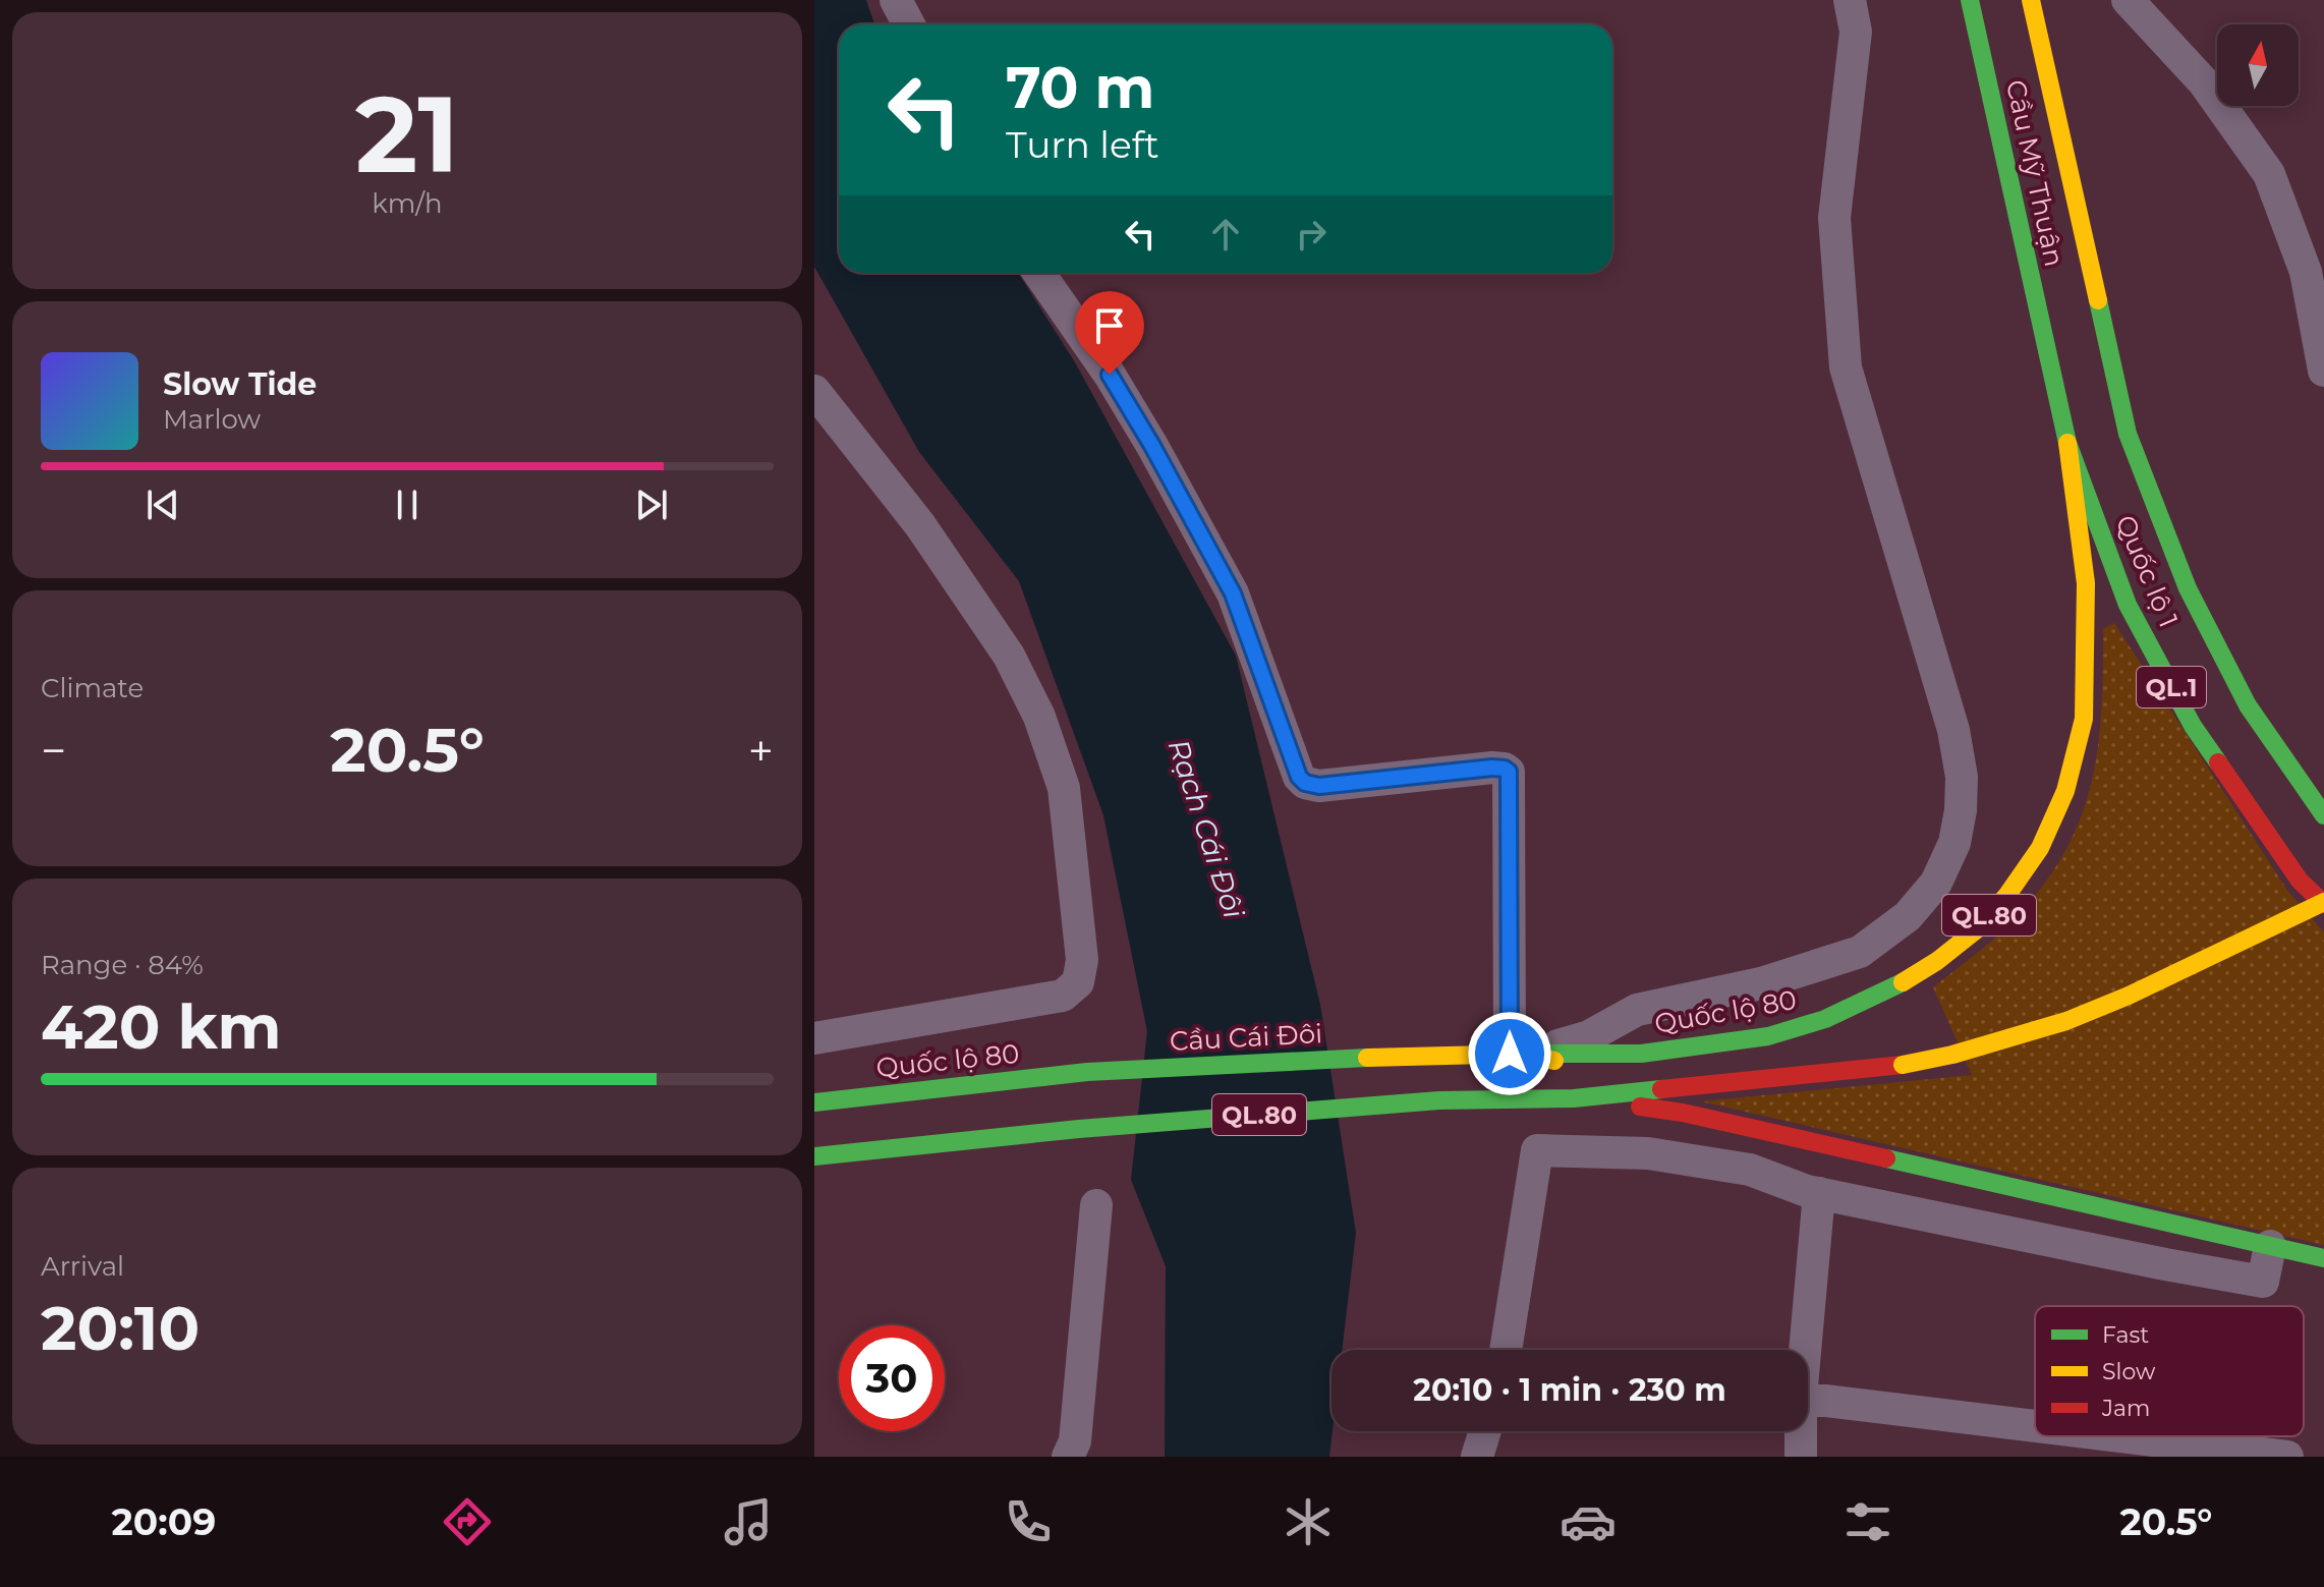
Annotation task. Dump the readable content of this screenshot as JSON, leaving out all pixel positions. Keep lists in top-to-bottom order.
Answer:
{
  "streets": {
    "highway": [
      "Cầu Mỹ Thuận",
      "Quốc lộ 1",
      "QL.1",
      "QL.80",
      "Quốc lộ 80",
      "Cầu Cái Đôi"
    ]
  },
  "crossings": [
    ["Cầu Mỹ Thuận", "Quốc lộ 1"],
    ["Quốc lộ 1", "Quốc lộ 80"],
    ["Quốc lộ 80", "Cầu Cái Đôi"]
  ],
  "water": ["Rạch Cái Đôi"],
  "legend": ["Fast", "Slow", "Jam"],
  "north": "top",
  "page": {
    "tile": [
      ["21", "km/h"],
      "Climate",
      ["Range · 84%", "420 km"],
      ["Arrival", "20:10"]
    ],
    "turn": ["70 m", "Turn left"],
    "song": ["Slow Tide", "Marlow"],
    "heat": ["−", "20.5°", "+"],
    "limit": "30",
    "trip": "20:10 · 1 min · 230 m",
    "tabs": ["20:09", "20.5°"]
  }
}
